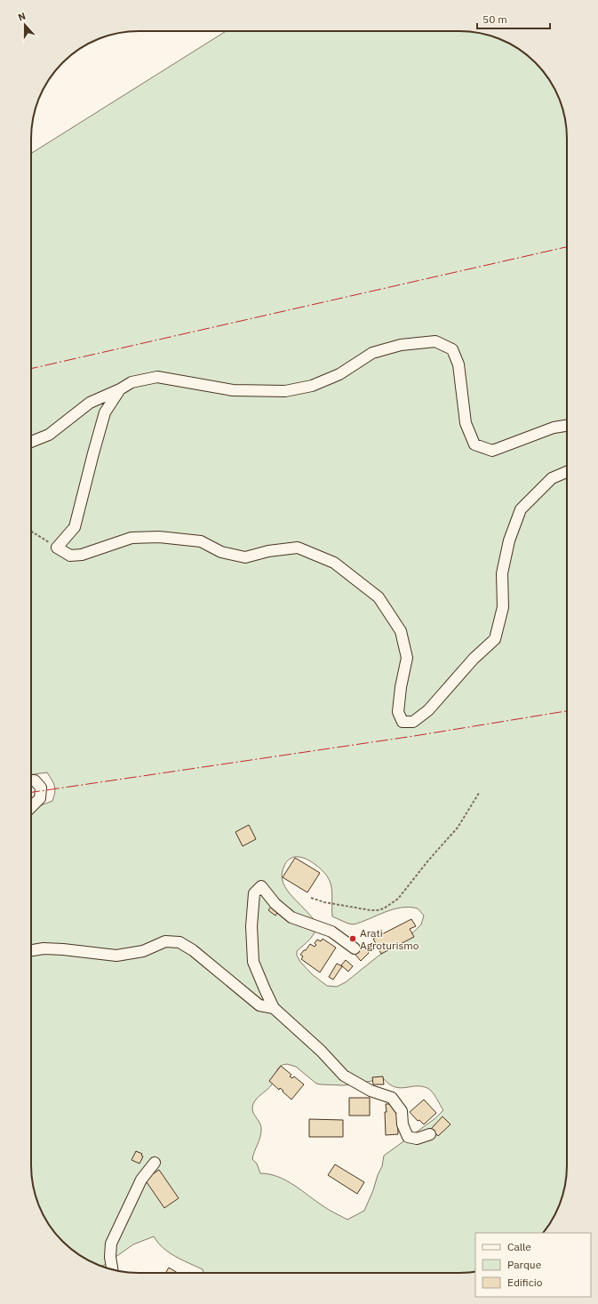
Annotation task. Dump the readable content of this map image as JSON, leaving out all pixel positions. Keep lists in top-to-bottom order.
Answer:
{
  "places": ["Arati Agroturismo"],
  "legend": ["Calle", "Parque", "Edificio"],
  "scale_bar": "50 m",
  "north": "top"
}
